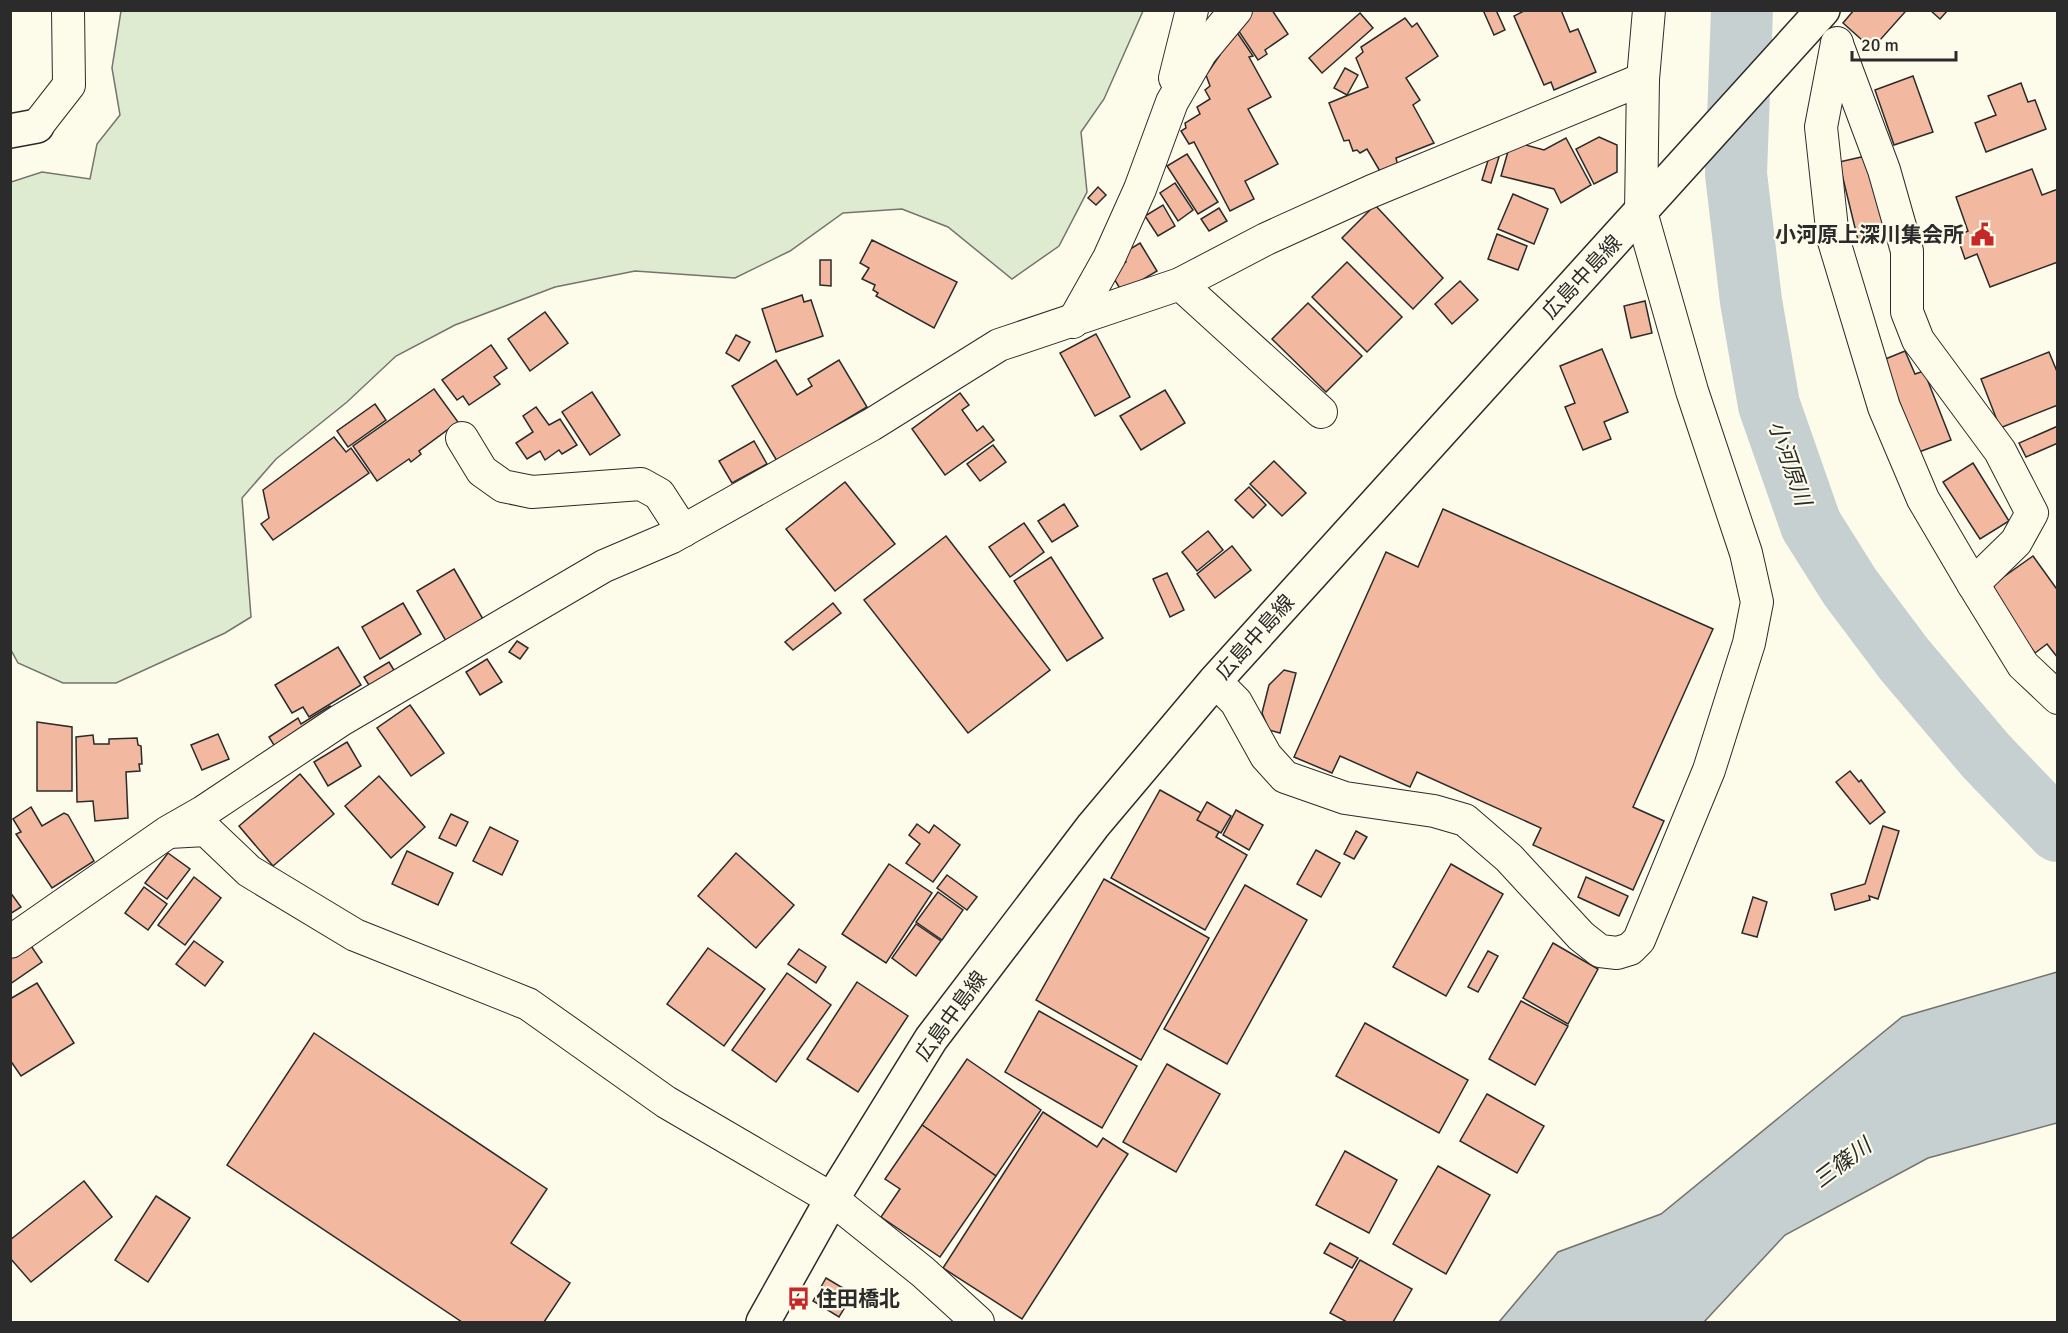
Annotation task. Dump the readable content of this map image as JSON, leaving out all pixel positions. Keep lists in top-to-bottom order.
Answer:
{
  "streets": {
    "main road": ["広島中島線"]
  },
  "water": ["小河原川", "三篠川"],
  "places": {
    "public building": ["小河原上深川集会所"],
    "bus stop": ["住田橋北"]
  },
  "scale_bar": "20 m"
}
